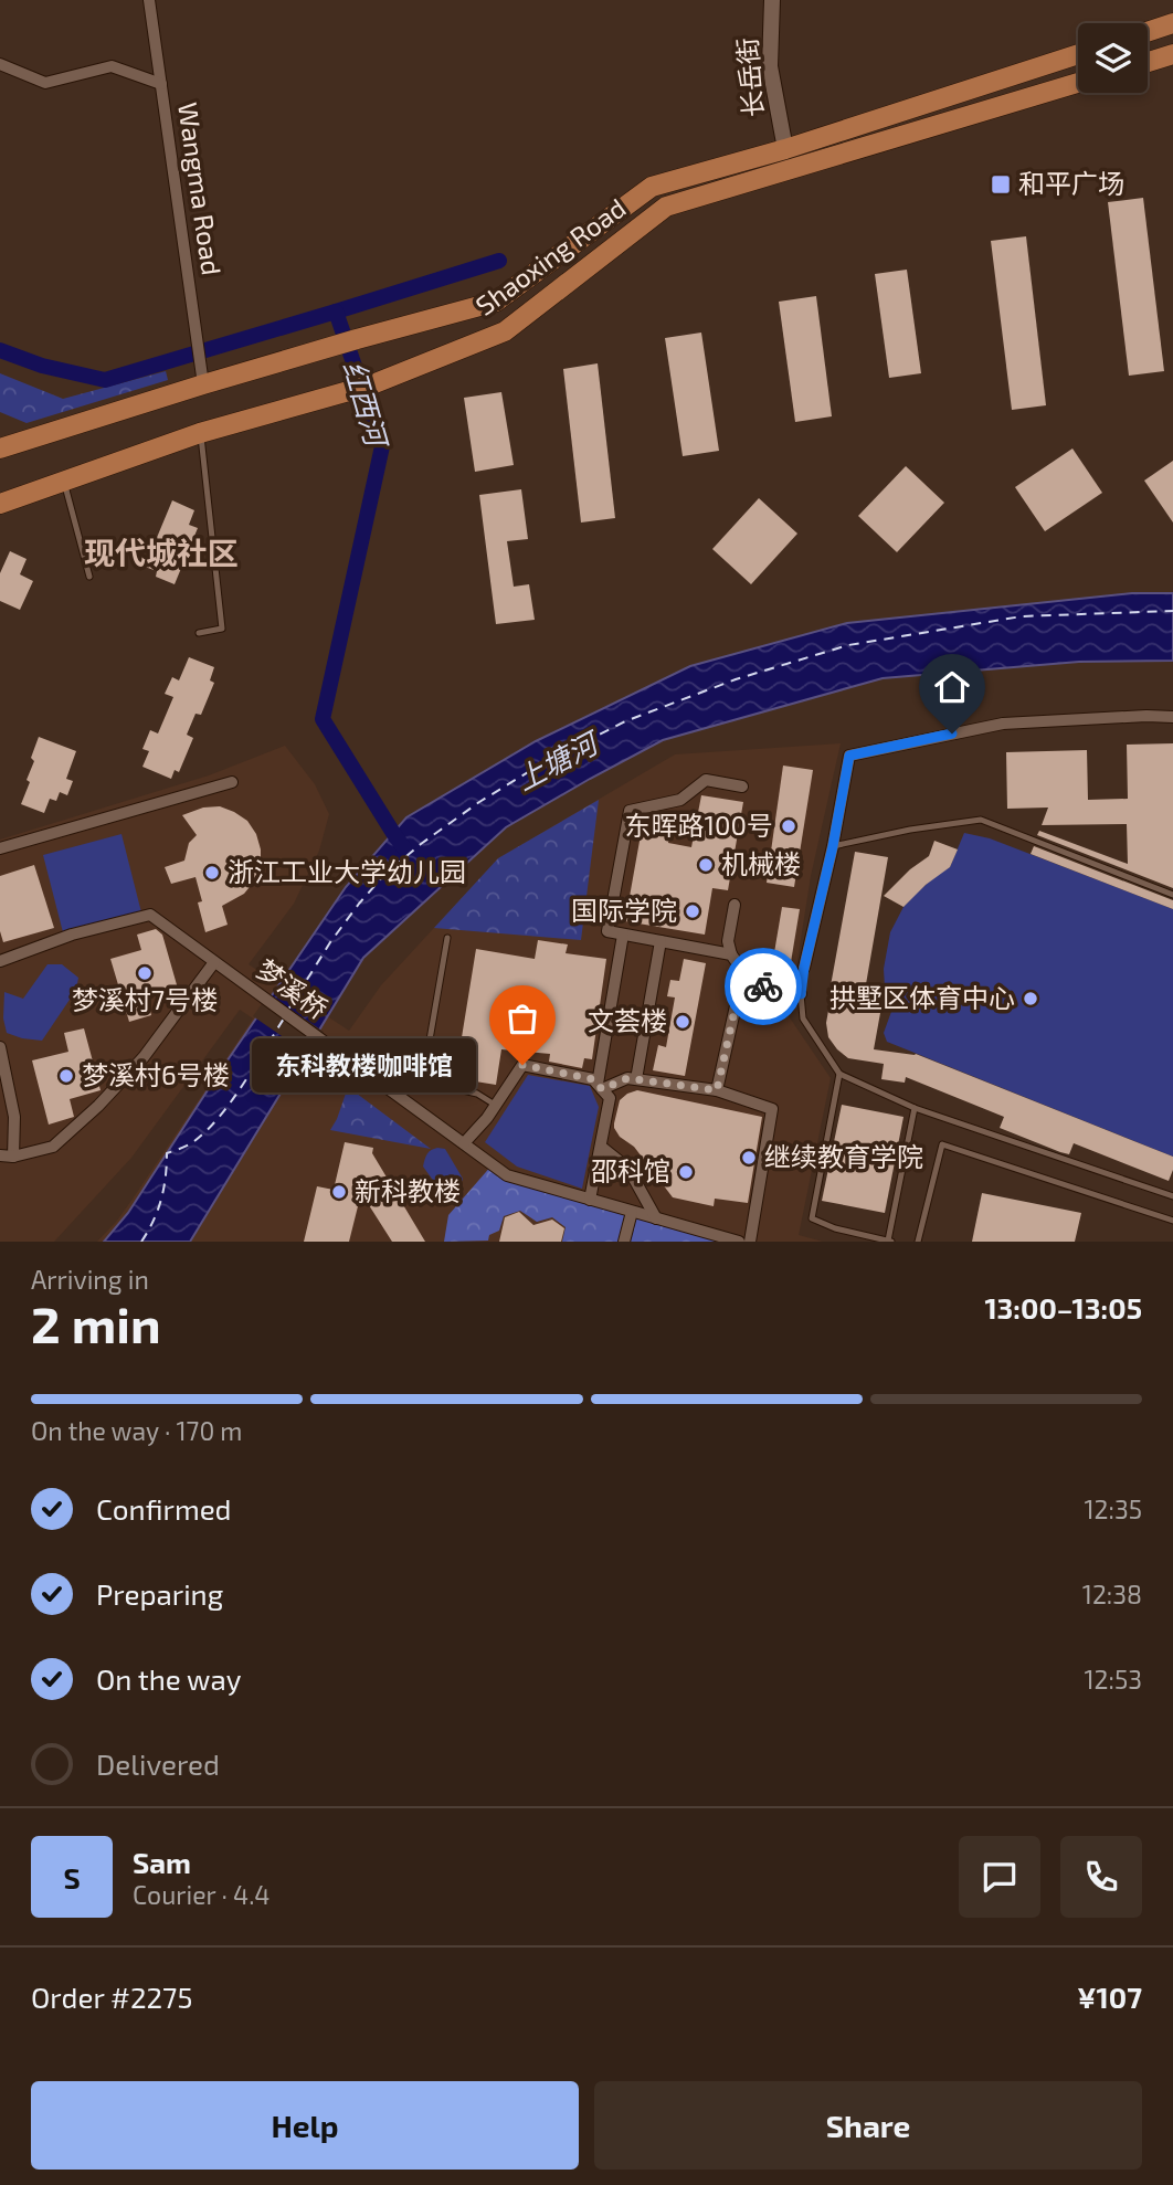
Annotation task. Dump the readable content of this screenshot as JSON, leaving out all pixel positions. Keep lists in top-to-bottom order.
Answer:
{
  "streets": {
    "main road": ["Shaoxing Road"],
    "street": ["长岳街", "Wangma Road", "梦溪桥"]
  },
  "crossings": [
    ["长岳街", "Shaoxing Road"],
    ["Wangma Road", "Shaoxing Road"]
  ],
  "districts": ["现代城社区"],
  "water": ["红西河", "上塘河"],
  "places": {
    "transit": ["和平广场"],
    "other": [
      "东晖路100号",
      "机械楼",
      "浙江工业大学幼儿园",
      "国际学院",
      "梦溪村7号楼",
      "拱墅区体育中心",
      "文荟楼",
      "东科教楼咖啡馆",
      "梦溪村6号楼",
      "继续教育学院",
      "邵科馆",
      "新科教楼"
    ]
  },
  "page": {
    "bubble": "东科教楼咖啡馆",
    "heading": ["2 min", "Arriving in", "13:00–13:05"],
    "panel": [
      "Sam",
      "Courier · 4.4",
      "Order #2275",
      "¥107"
    ],
    "bar": "On the way · 170 m",
    "list": [
      ["Confirmed", "12:35"],
      ["Preparing", "12:38"],
      ["On the way", "12:53"],
      "Delivered"
    ],
    "round": "S",
    "buttons": ["Help", "Share"]
  }
}
